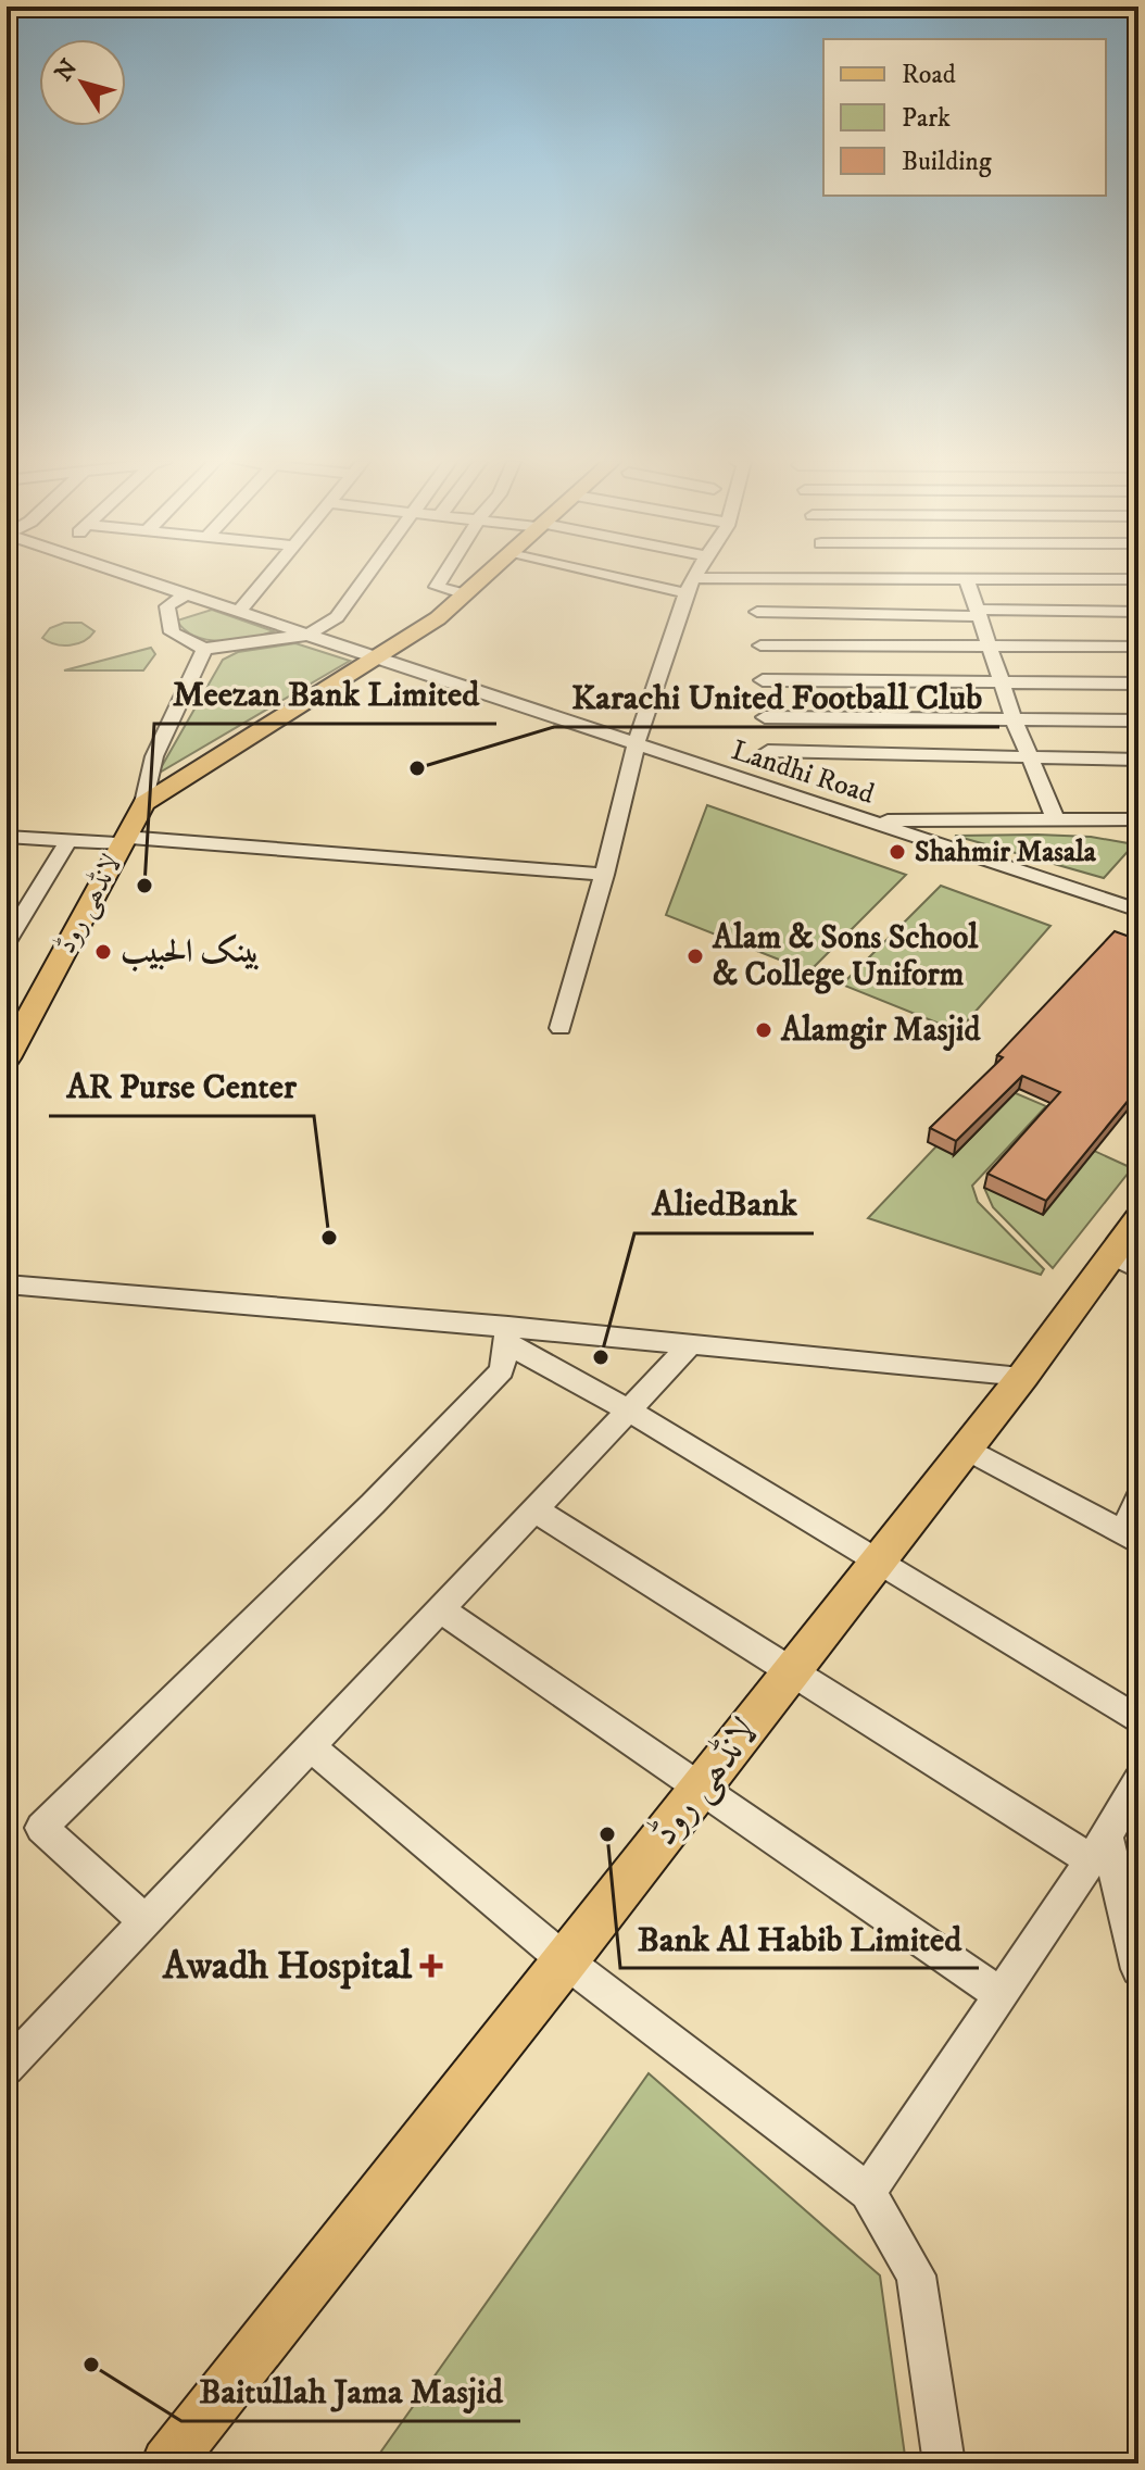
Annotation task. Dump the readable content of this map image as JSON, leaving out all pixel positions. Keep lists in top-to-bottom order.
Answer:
{
  "streets": {
    "main road": ["لانڈھی روڈ"],
    "street": ["Landhi Road"]
  },
  "crossings": [
    ["Landhi Road", "لانڈھی روڈ"]
  ],
  "places": {
    "other": [
      "Karachi United Football Club",
      "Shahmir Masala",
      "Meezan Bank Limited",
      "بينک الحبيب",
      "Alam & Sons School & College Uniform",
      "Alamgir Masjid",
      "AR Purse Center",
      "AliedBank",
      "Bank Al Habib Limited",
      "Baitullah Jama Masjid"
    ],
    "health": ["Awadh Hospital"]
  },
  "legend": ["Road", "Park", "Building"],
  "north": "top left"
}
